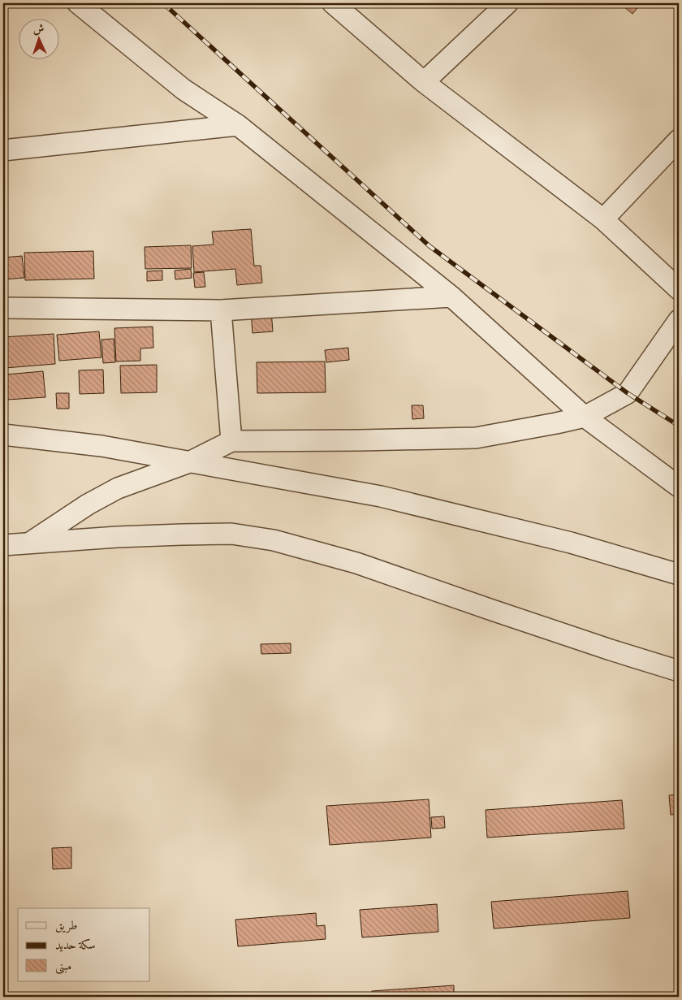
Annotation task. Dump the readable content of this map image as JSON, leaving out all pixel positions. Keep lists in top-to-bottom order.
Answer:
{
  "legend": ["طريق", "سكة حديد", "مبنى"],
  "north": "top"
}
